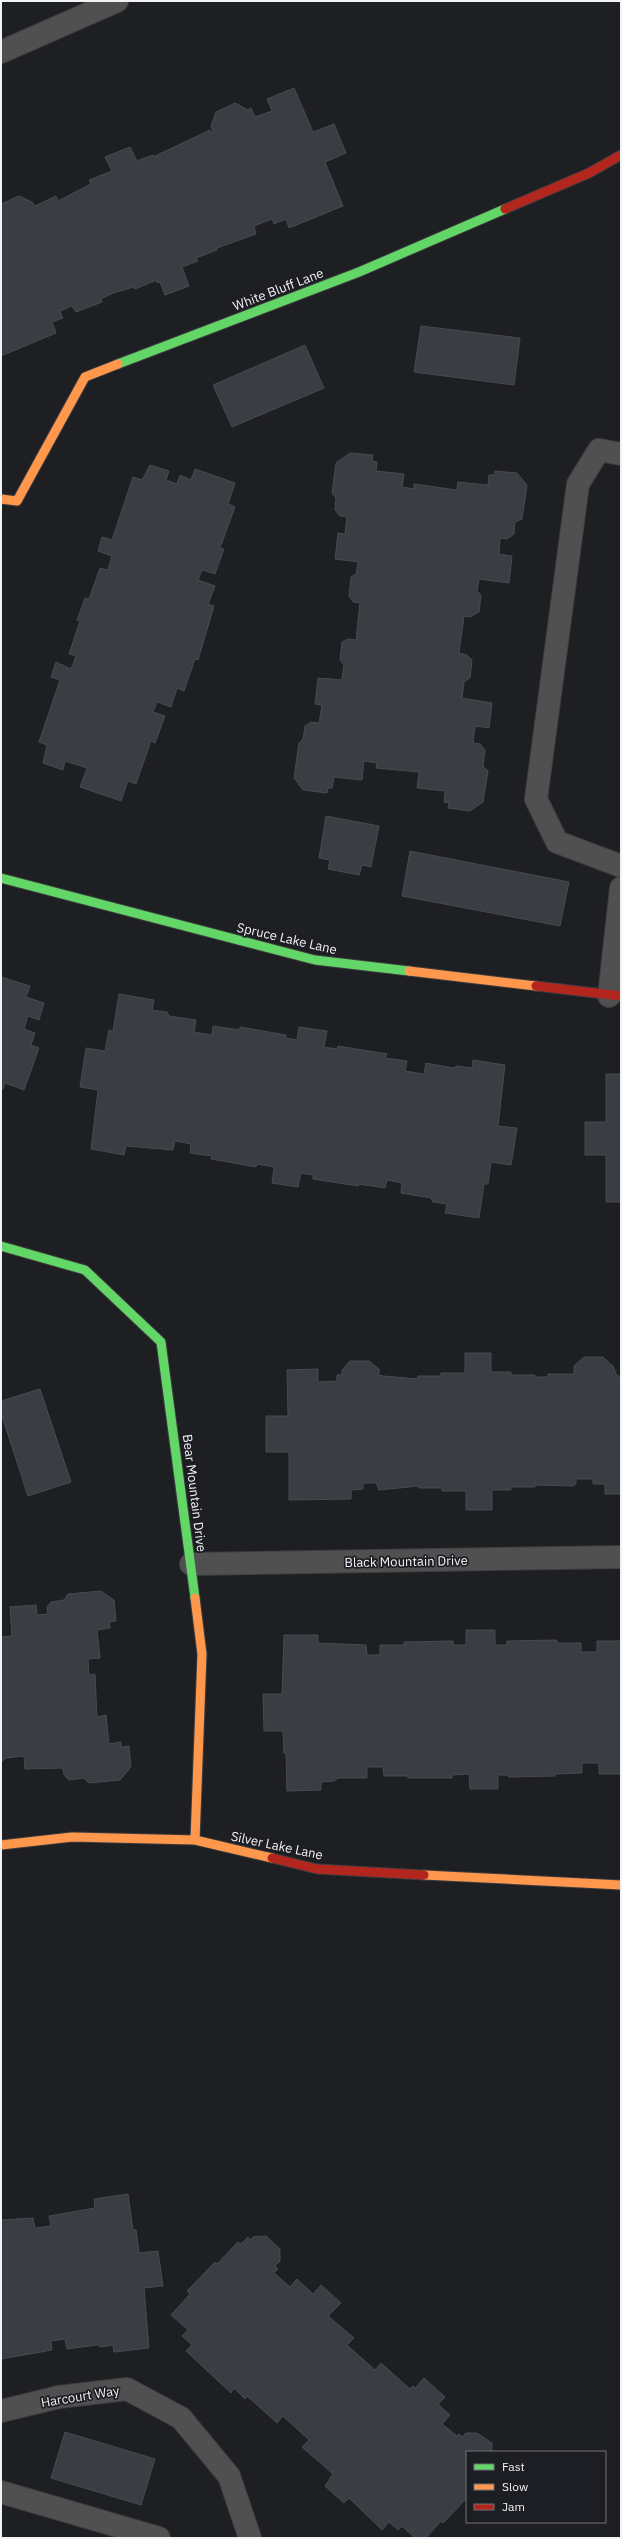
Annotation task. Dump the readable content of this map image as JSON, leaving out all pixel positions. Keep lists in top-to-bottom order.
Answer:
{
  "streets": {
    "street": [
      "White Bluff Lane",
      "Spruce Lake Lane",
      "Bear Mountain Drive",
      "Black Mountain Drive",
      "Silver Lake Lane",
      "Harcourt Way"
    ]
  },
  "crossings": [
    ["Bear Mountain Drive", "Black Mountain Drive"],
    ["Bear Mountain Drive", "Silver Lake Lane"]
  ],
  "legend": ["Fast", "Slow", "Jam"]
}
